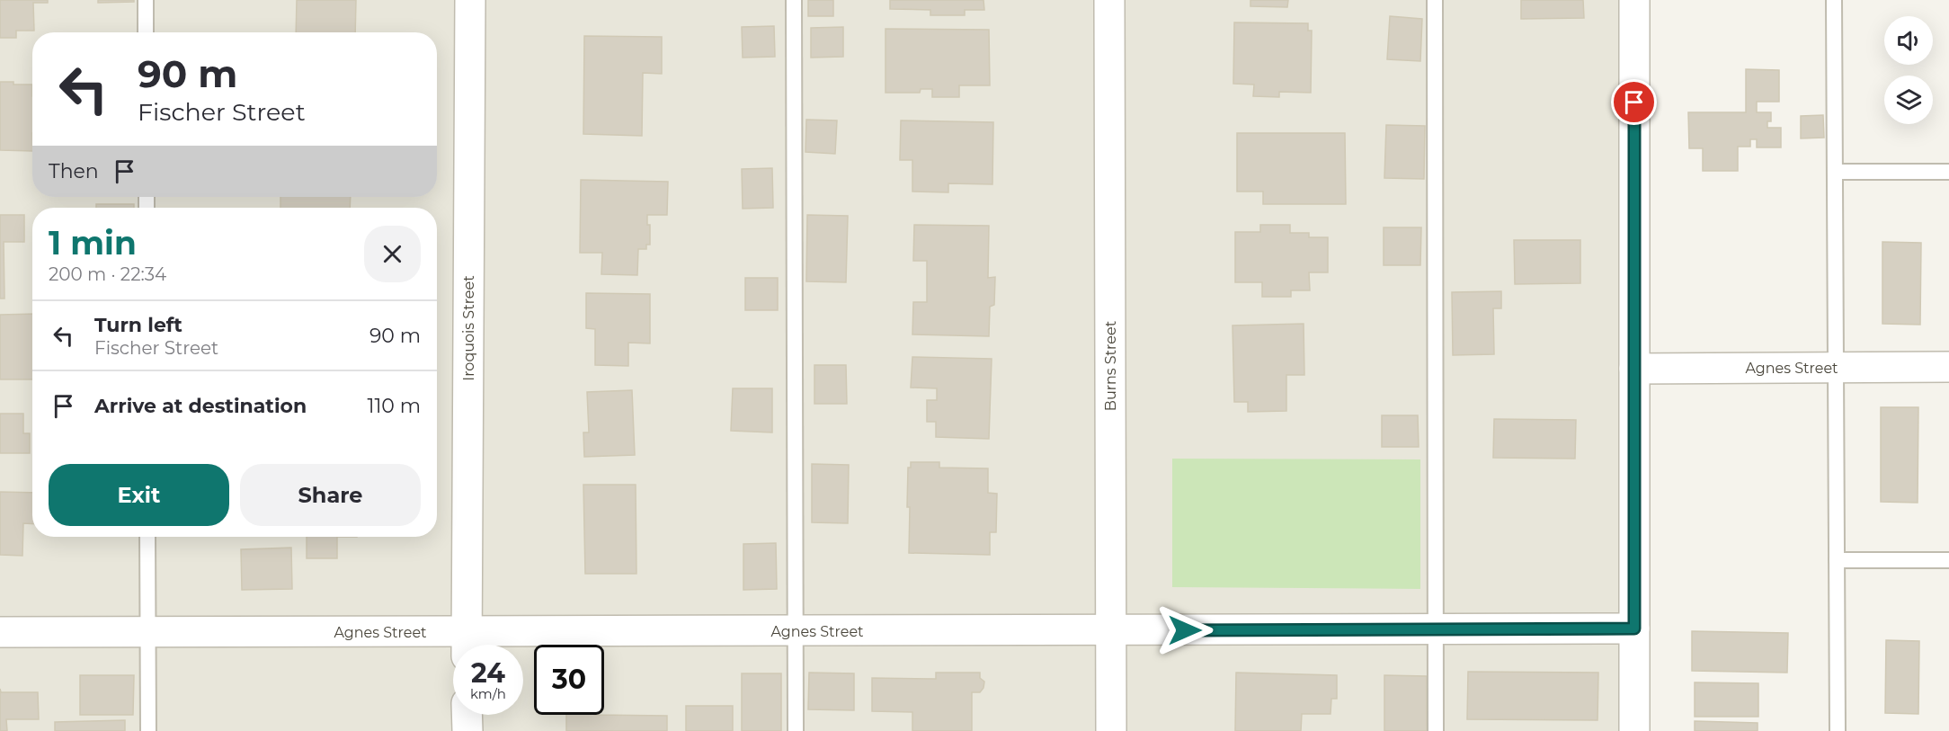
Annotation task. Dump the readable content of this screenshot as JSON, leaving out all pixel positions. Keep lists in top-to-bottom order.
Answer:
{
  "streets": {
    "street": ["Iroquois Street", "Burns Street", "Agnes Street"]
  },
  "crossings": [
    ["Iroquois Street", "Agnes Street"],
    ["Burns Street", "Agnes Street"]
  ],
  "page": {
    "turn": ["90 m", "Fischer Street"],
    "then": "Then",
    "heading": ["1 min", "200 m · 22:34"],
    "list": [
      {
        "name": "Turn left",
        "note": "Fischer Street",
        "value": "90 m"
      },
      {
        "name": "Arrive at destination",
        "value": "110 m"
      }
    ],
    "buttons": ["Exit", "Share"],
    "speed": "24 km/h",
    "limit": "30"
  }
}
